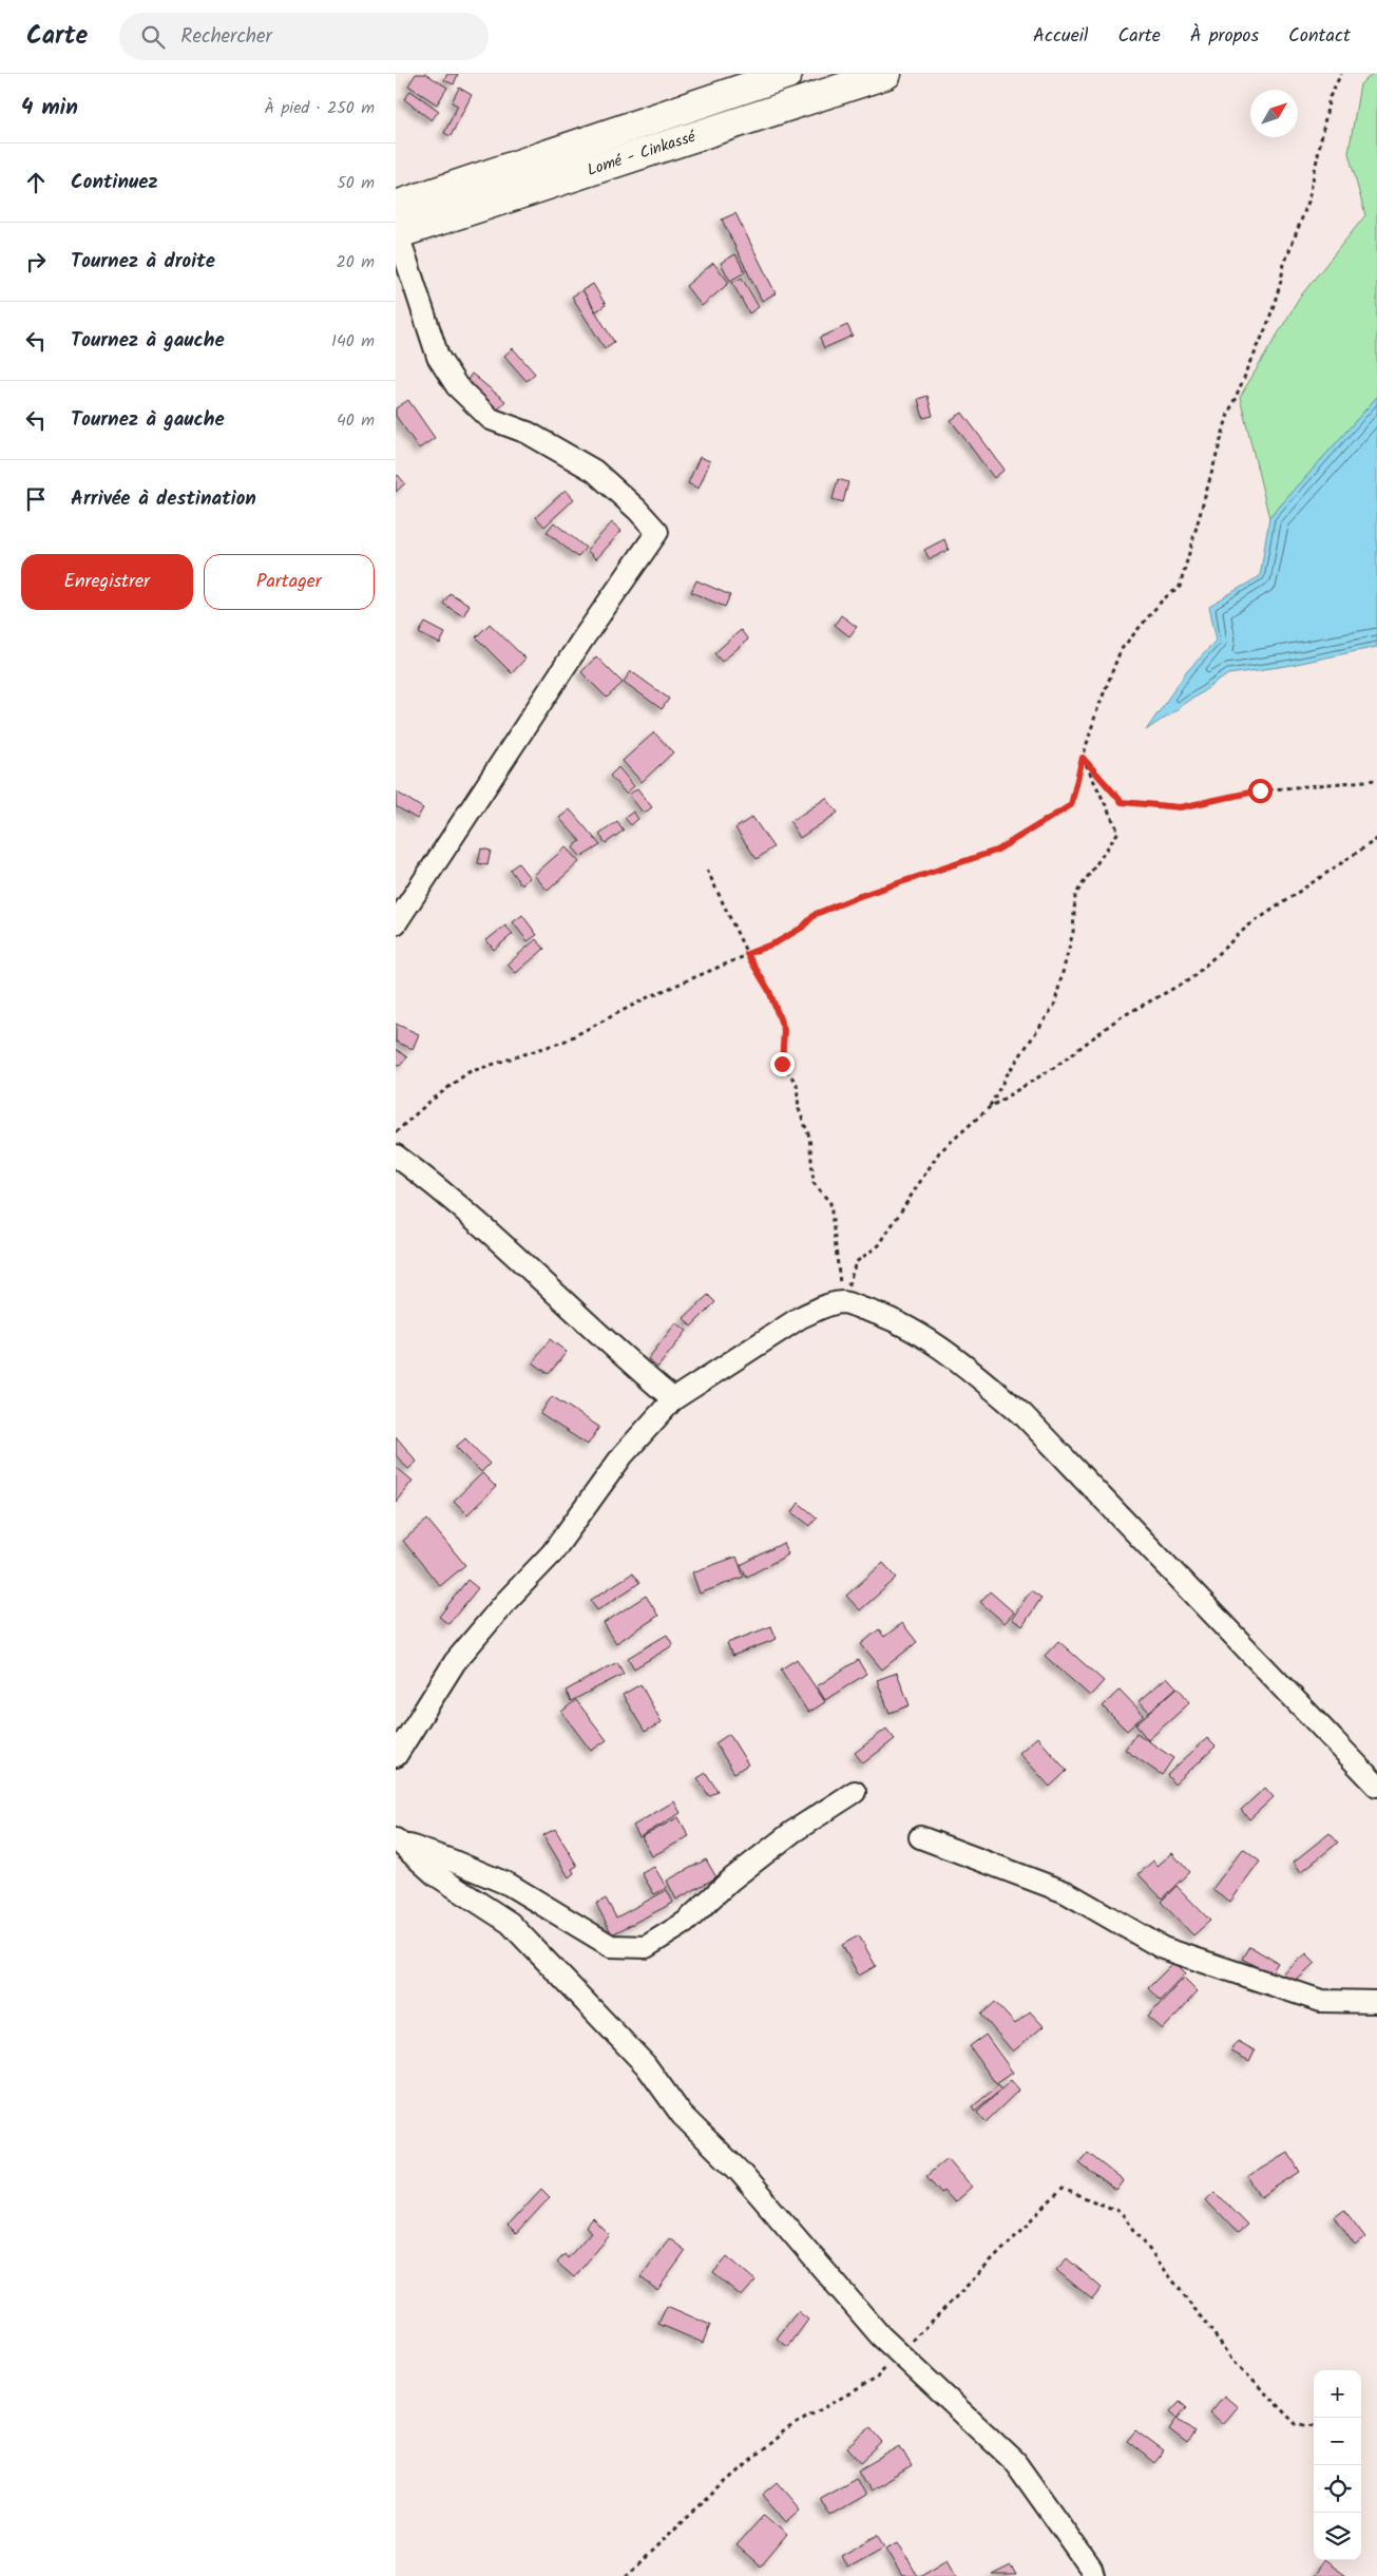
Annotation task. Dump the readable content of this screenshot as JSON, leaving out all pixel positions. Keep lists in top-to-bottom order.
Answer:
{
  "streets": {
    "highway": ["Lomé - Cinkassé"]
  },
  "north": "top right",
  "page": {
    "header": "Carte",
    "search": "Rechercher",
    "nav": [
      "Accueil",
      "Carte",
      "À propos",
      "Contact"
    ],
    "heading": ["4 min", "À pied · 250 m"],
    "list": [
      ["Continuez", "50 m"],
      ["Tournez à droite", "20 m"],
      ["Tournez à gauche", "140 m"],
      ["Tournez à gauche", "40 m"],
      "Arrivée à destination"
    ],
    "buttons": ["Enregistrer", "Partager"],
    "map_buttons": ["+", "−"]
  }
}
